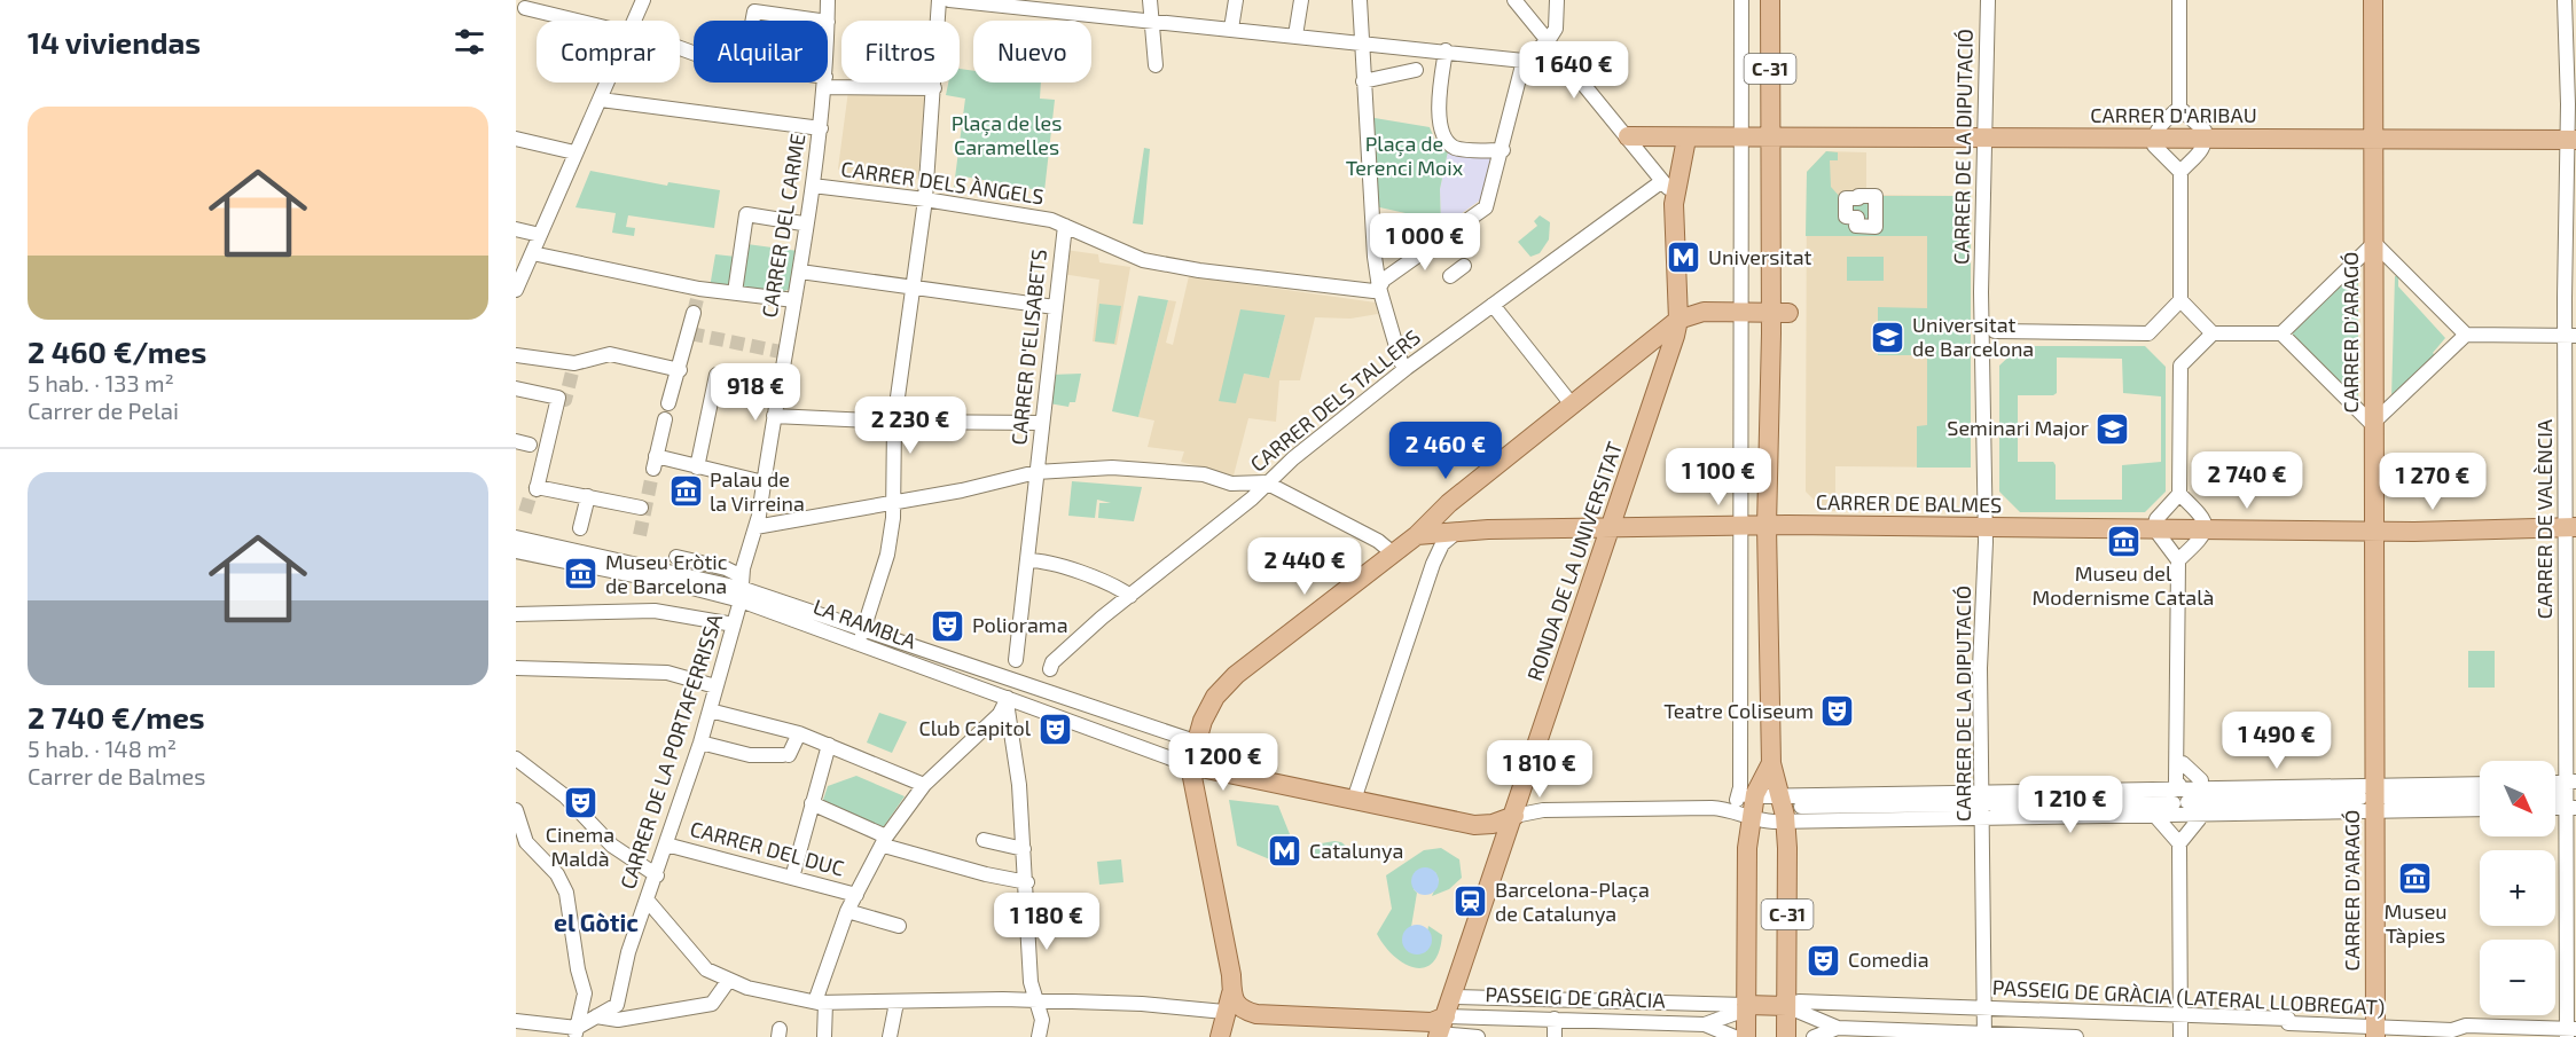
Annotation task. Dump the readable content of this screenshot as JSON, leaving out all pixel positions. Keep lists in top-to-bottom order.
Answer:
{
  "streets": {
    "main road": [
      "C-31",
      "CARRER D'ARIBAU",
      "CARRER D'ARAGÓ",
      "CARRER DE BALMES",
      "RONDA DE LA UNIVERSITAT",
      "PASSEIG DE GRÀCIA"
    ],
    "street": [
      "CARRER DE LA DIPUTACIÓ",
      "CARRER DELS ÀNGELS",
      "CARRER DEL CARME",
      "CARRER D'ELISABETS",
      "CARRER DELS TALLERS",
      "CARRER DE VALÈNCIA",
      "LA RAMBLA",
      "CARRER DE LA PORTAFERRISSA",
      "CARRER DEL DUC",
      "PASSEIG DE GRÀCIA (LATERAL LLOBREGAT)"
    ]
  },
  "crossings": [
    ["C-31", "CARRER D'ARIBAU"],
    ["C-31", "CARRER DE BALMES"],
    ["C-31", "PASSEIG DE GRÀCIA"],
    ["C-31", "PASSEIG DE GRÀCIA (LATERAL LLOBREGAT)"],
    ["CARRER D'ARIBAU", "CARRER DE LA DIPUTACIÓ"],
    ["CARRER D'ARIBAU", "CARRER D'ARAGÓ"],
    ["CARRER D'ARIBAU", "CARRER DE VALÈNCIA"],
    ["CARRER DE LA DIPUTACIÓ", "CARRER DE BALMES"],
    ["CARRER DE LA DIPUTACIÓ", "PASSEIG DE GRÀCIA"],
    ["CARRER DE LA DIPUTACIÓ", "PASSEIG DE GRÀCIA (LATERAL LLOBREGAT)"],
    ["CARRER DELS ÀNGELS", "CARRER DEL CARME"],
    ["CARRER DELS ÀNGELS", "CARRER D'ELISABETS"],
    ["CARRER DEL CARME", "LA RAMBLA"],
    ["CARRER DEL CARME", "CARRER DE LA PORTAFERRISSA"],
    ["CARRER D'ARAGÓ", "CARRER DE BALMES"],
    ["CARRER D'ARAGÓ", "PASSEIG DE GRÀCIA (LATERAL LLOBREGAT)"],
    ["CARRER DE BALMES", "CARRER DE VALÈNCIA"],
    ["CARRER DE BALMES", "RONDA DE LA UNIVERSITAT"],
    ["CARRER DE VALÈNCIA", "PASSEIG DE GRÀCIA (LATERAL LLOBREGAT)"],
    ["RONDA DE LA UNIVERSITAT", "PASSEIG DE GRÀCIA"],
    ["LA RAMBLA", "CARRER DE LA PORTAFERRISSA"],
    ["CARRER DE LA PORTAFERRISSA", "CARRER DEL DUC"],
    ["PASSEIG DE GRÀCIA", "PASSEIG DE GRÀCIA (LATERAL LLOBREGAT)"]
  ],
  "districts": ["el Gòtic"],
  "parks": ["Plaça de les Caramelles", "Plaça de Terenci Moix"],
  "places": {
    "metro station": ["Universitat", "Catalunya"],
    "school or university": ["Universitat de Barcelona", "Seminari Major"],
    "museum": [
      "Palau de la Virreina",
      "Museu del Modernisme Català",
      "Museu Eròtic de Barcelona",
      "Museu Tàpies"
    ],
    "theatre": [
      "Poliorama",
      "Teatre Coliseum",
      "Club Capitol",
      "Cinema Maldà",
      "Comedia"
    ],
    "station": ["Barcelona-Plaça de Catalunya"]
  },
  "north": "bottom right",
  "page": {
    "heading": "14 viviendas",
    "chip": [
      "Comprar",
      "Alquilar",
      "Filtros",
      "Nuevo"
    ],
    "price": [
      "1 640 €",
      "1 000 €",
      "918 €",
      "2 230 €",
      "2 460 €",
      "1 100 €",
      "2 740 €",
      "1 270 €",
      "2 440 €",
      "1 490 €",
      "1 200 €",
      "1 810 €",
      "1 210 €",
      "1 180 €"
    ],
    "list": [
      {
        "name": "2 460 €/mes",
        "note": "5 hab. · 133 m² · Carrer de Pelai"
      },
      {
        "name": "2 740 €/mes",
        "note": "5 hab. · 148 m² · Carrer de Balmes"
      }
    ],
    "map_buttons": ["+", "−"]
  }
}
